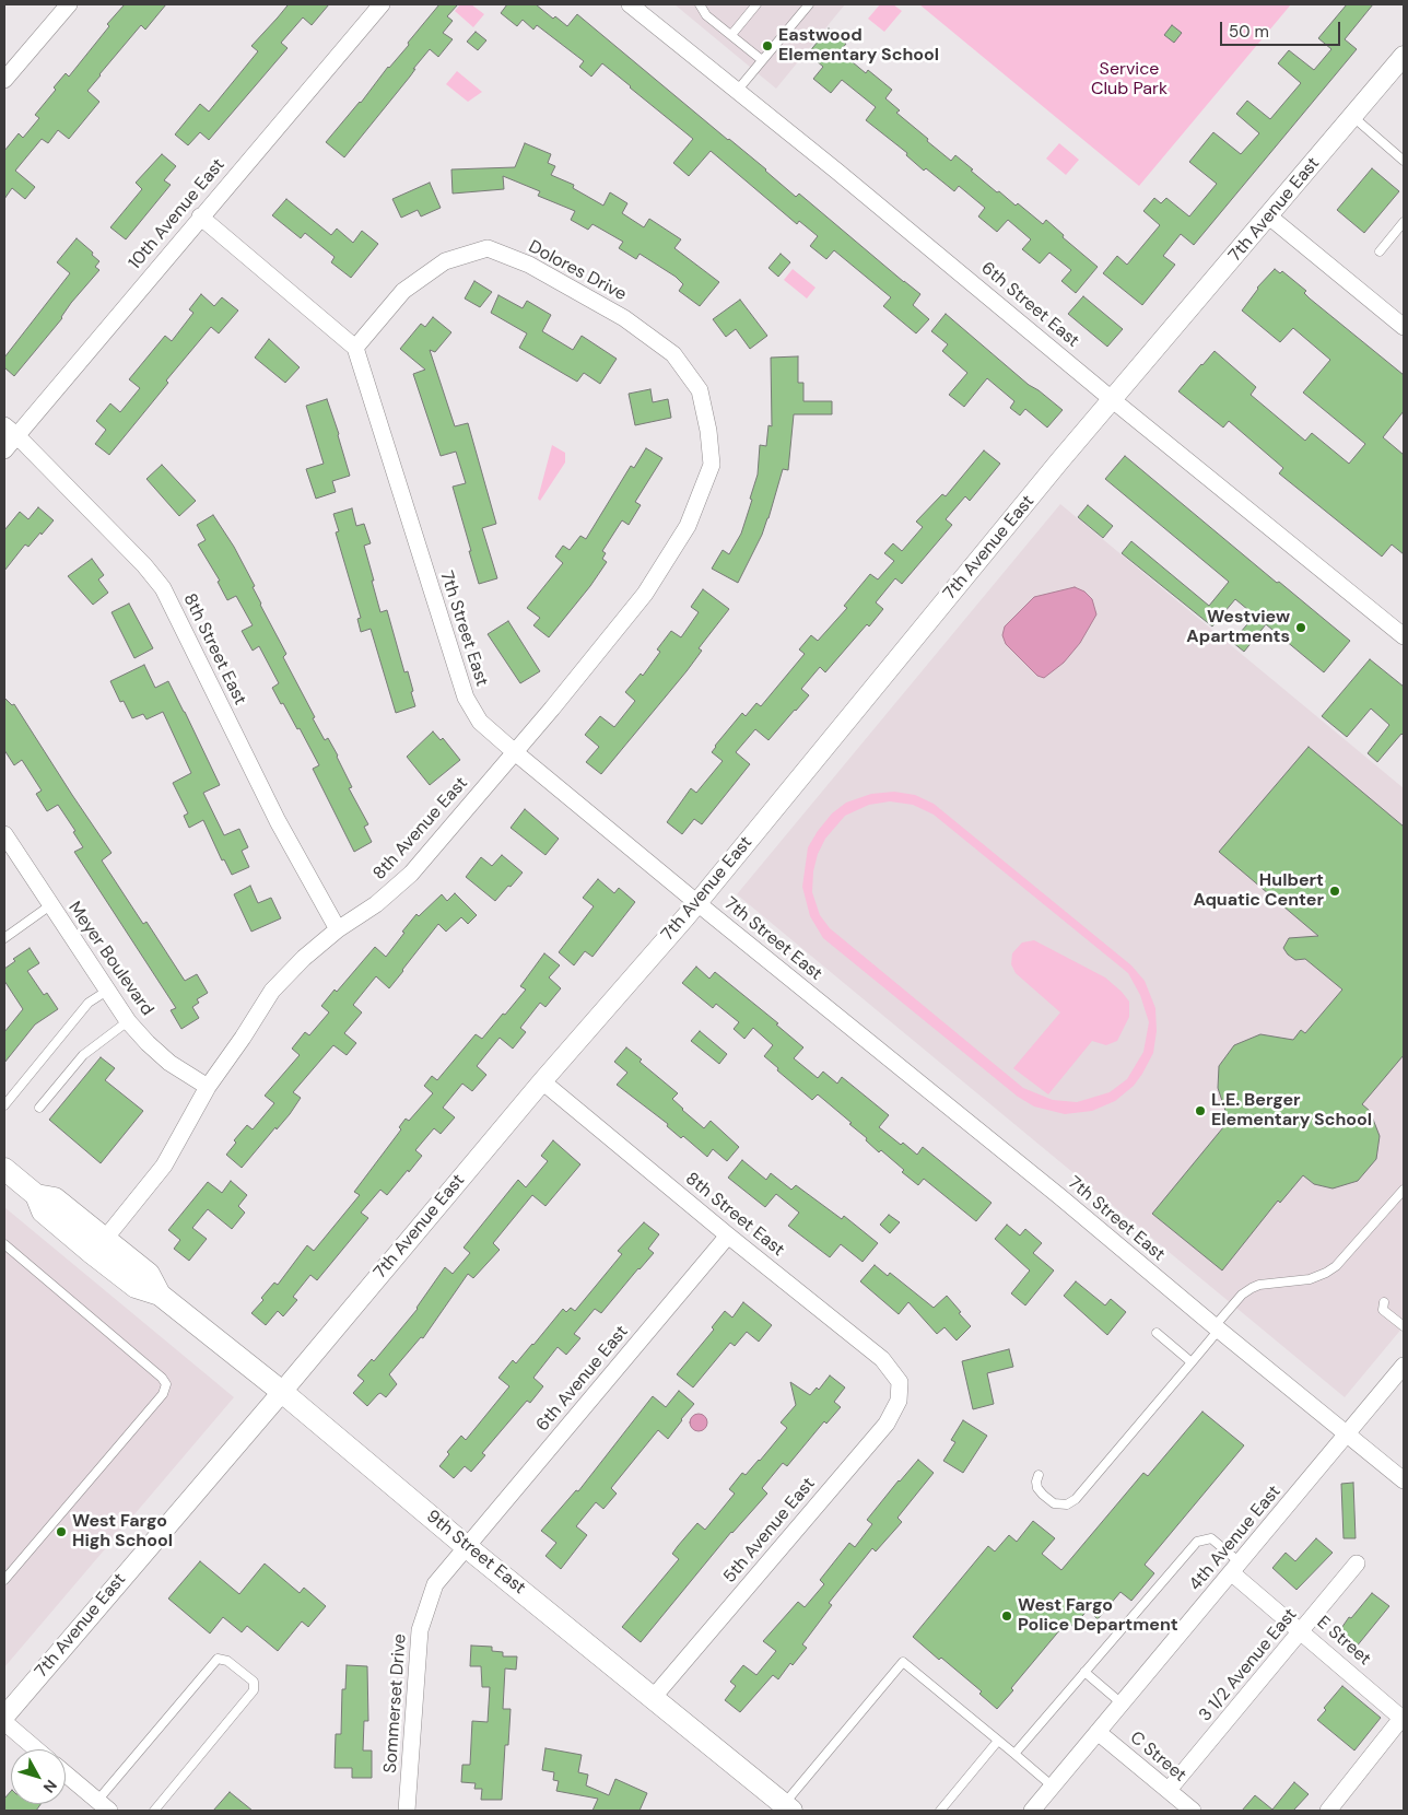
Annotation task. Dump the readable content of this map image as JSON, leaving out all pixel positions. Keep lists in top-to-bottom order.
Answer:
{
  "streets": {
    "main road": ["9th Street East"],
    "street": [
      "7th Avenue East",
      "10th Avenue East",
      "Dolores Drive",
      "6th Street East",
      "7th Street East",
      "8th Street East",
      "8th Avenue East",
      "Meyer Boulevard",
      "6th Avenue East",
      "5th Avenue East",
      "4th Avenue East",
      "E Street",
      "3 1/2 Avenue East",
      "Sommerset Drive",
      "C Street"
    ]
  },
  "crossings": [
    ["7th Avenue East", "6th Street East"],
    ["7th Avenue East", "7th Street East"],
    ["7th Avenue East", "8th Street East"],
    ["7th Avenue East", "9th Street East"],
    ["10th Avenue East", "8th Street East"],
    ["Dolores Drive", "7th Street East"],
    ["Dolores Drive", "8th Avenue East"],
    ["7th Street East", "8th Avenue East"],
    ["7th Street East", "4th Avenue East"],
    ["8th Street East", "8th Avenue East"],
    ["8th Street East", "6th Avenue East"],
    ["8th Street East", "5th Avenue East"],
    ["8th Avenue East", "Meyer Boulevard"],
    ["8th Avenue East", "9th Street East"],
    ["6th Avenue East", "9th Street East"],
    ["6th Avenue East", "Sommerset Drive"],
    ["5th Avenue East", "9th Street East"],
    ["4th Avenue East", "E Street"],
    ["4th Avenue East", "C Street"],
    ["9th Street East", "Sommerset Drive"],
    ["E Street", "3 1/2 Avenue East"],
    ["3 1/2 Avenue East", "C Street"]
  ],
  "parks": ["Service Club Park"],
  "places": [
    "Eastwood Elementary School",
    "Westview Apartments",
    "Hulbert Aquatic Center",
    "L.E. Berger Elementary School",
    "West Fargo High School",
    "West Fargo Police Department"
  ],
  "scale_bar": "50 m",
  "north": "bottom right"
}
